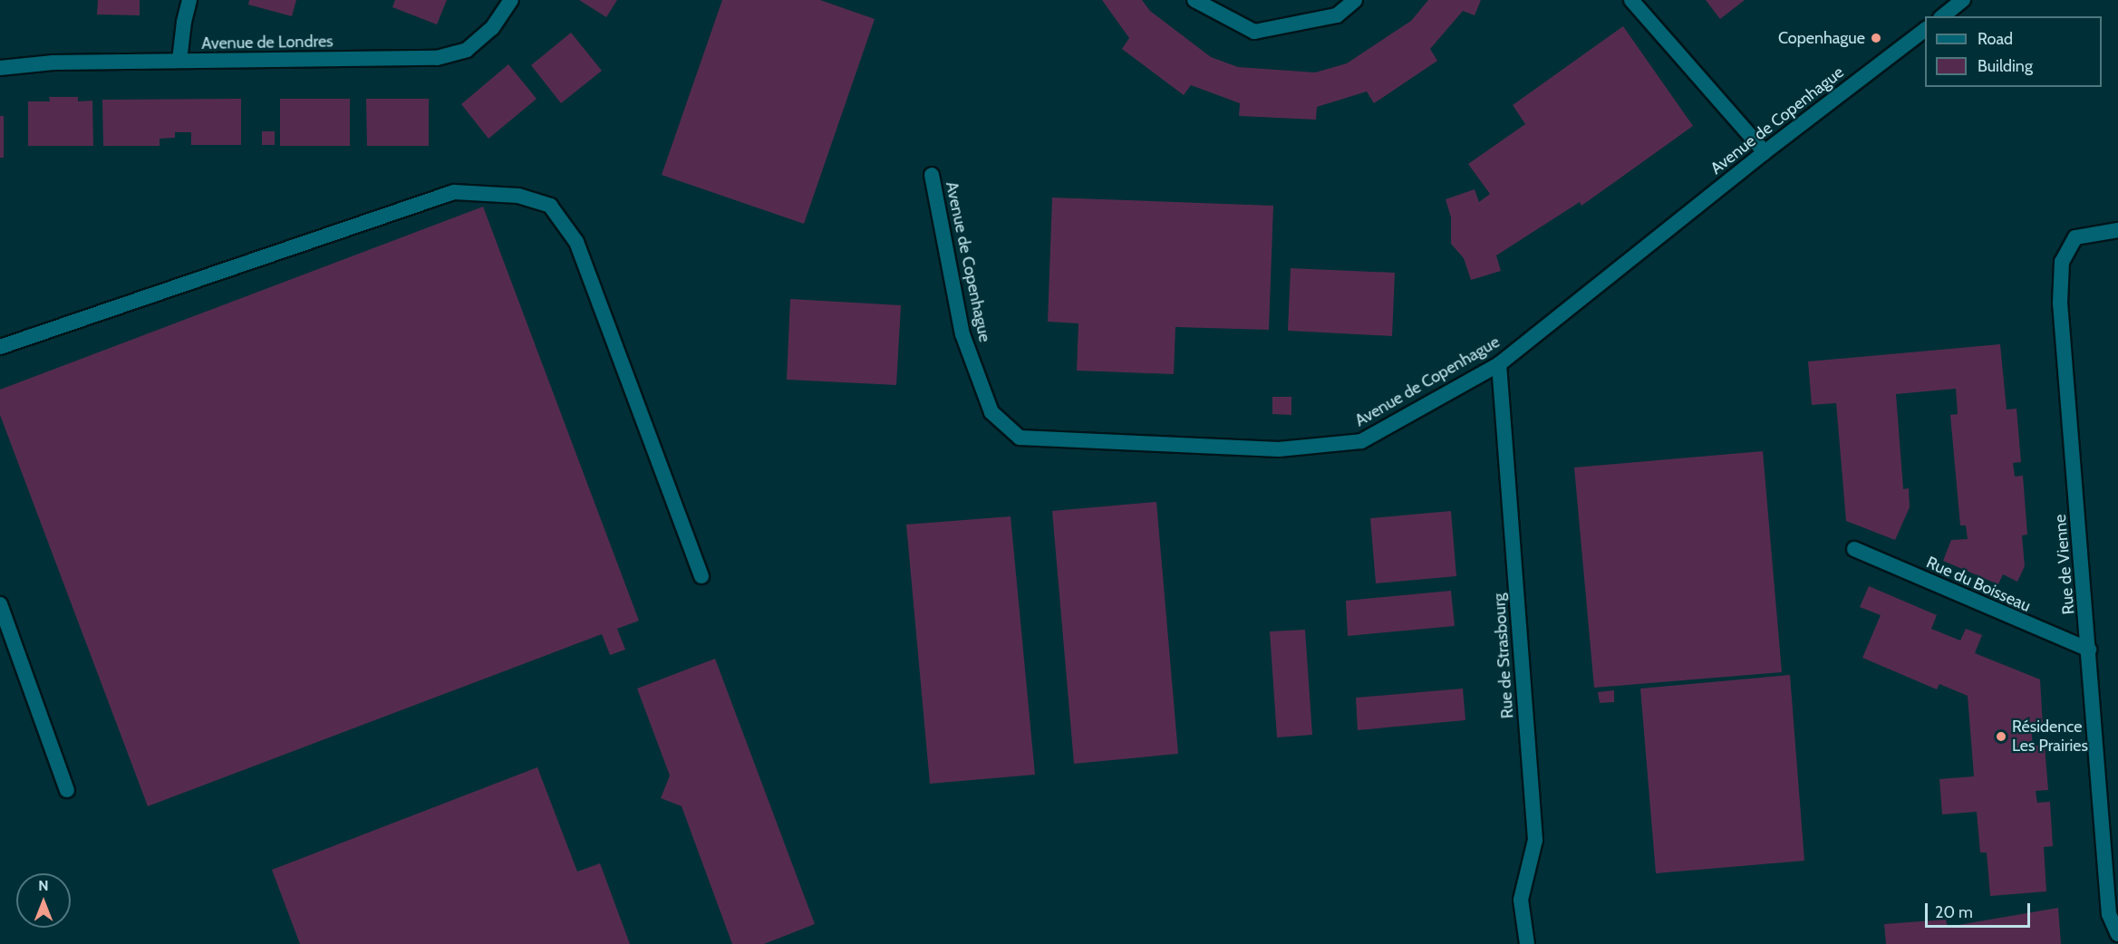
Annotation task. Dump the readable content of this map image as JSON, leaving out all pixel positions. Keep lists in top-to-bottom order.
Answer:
{
  "streets": {
    "street": [
      "Avenue de Londres",
      "Avenue de Copenhague",
      "Rue de Vienne",
      "Rue du Boisseau",
      "Rue de Strasbourg"
    ]
  },
  "crossings": [
    ["Avenue de Copenhague", "Rue de Strasbourg"],
    ["Rue de Vienne", "Rue du Boisseau"]
  ],
  "places": ["Copenhague", "Résidence Les Prairies"],
  "legend": ["Road", "Building"],
  "scale_bar": "20 m",
  "north": "top"
}
